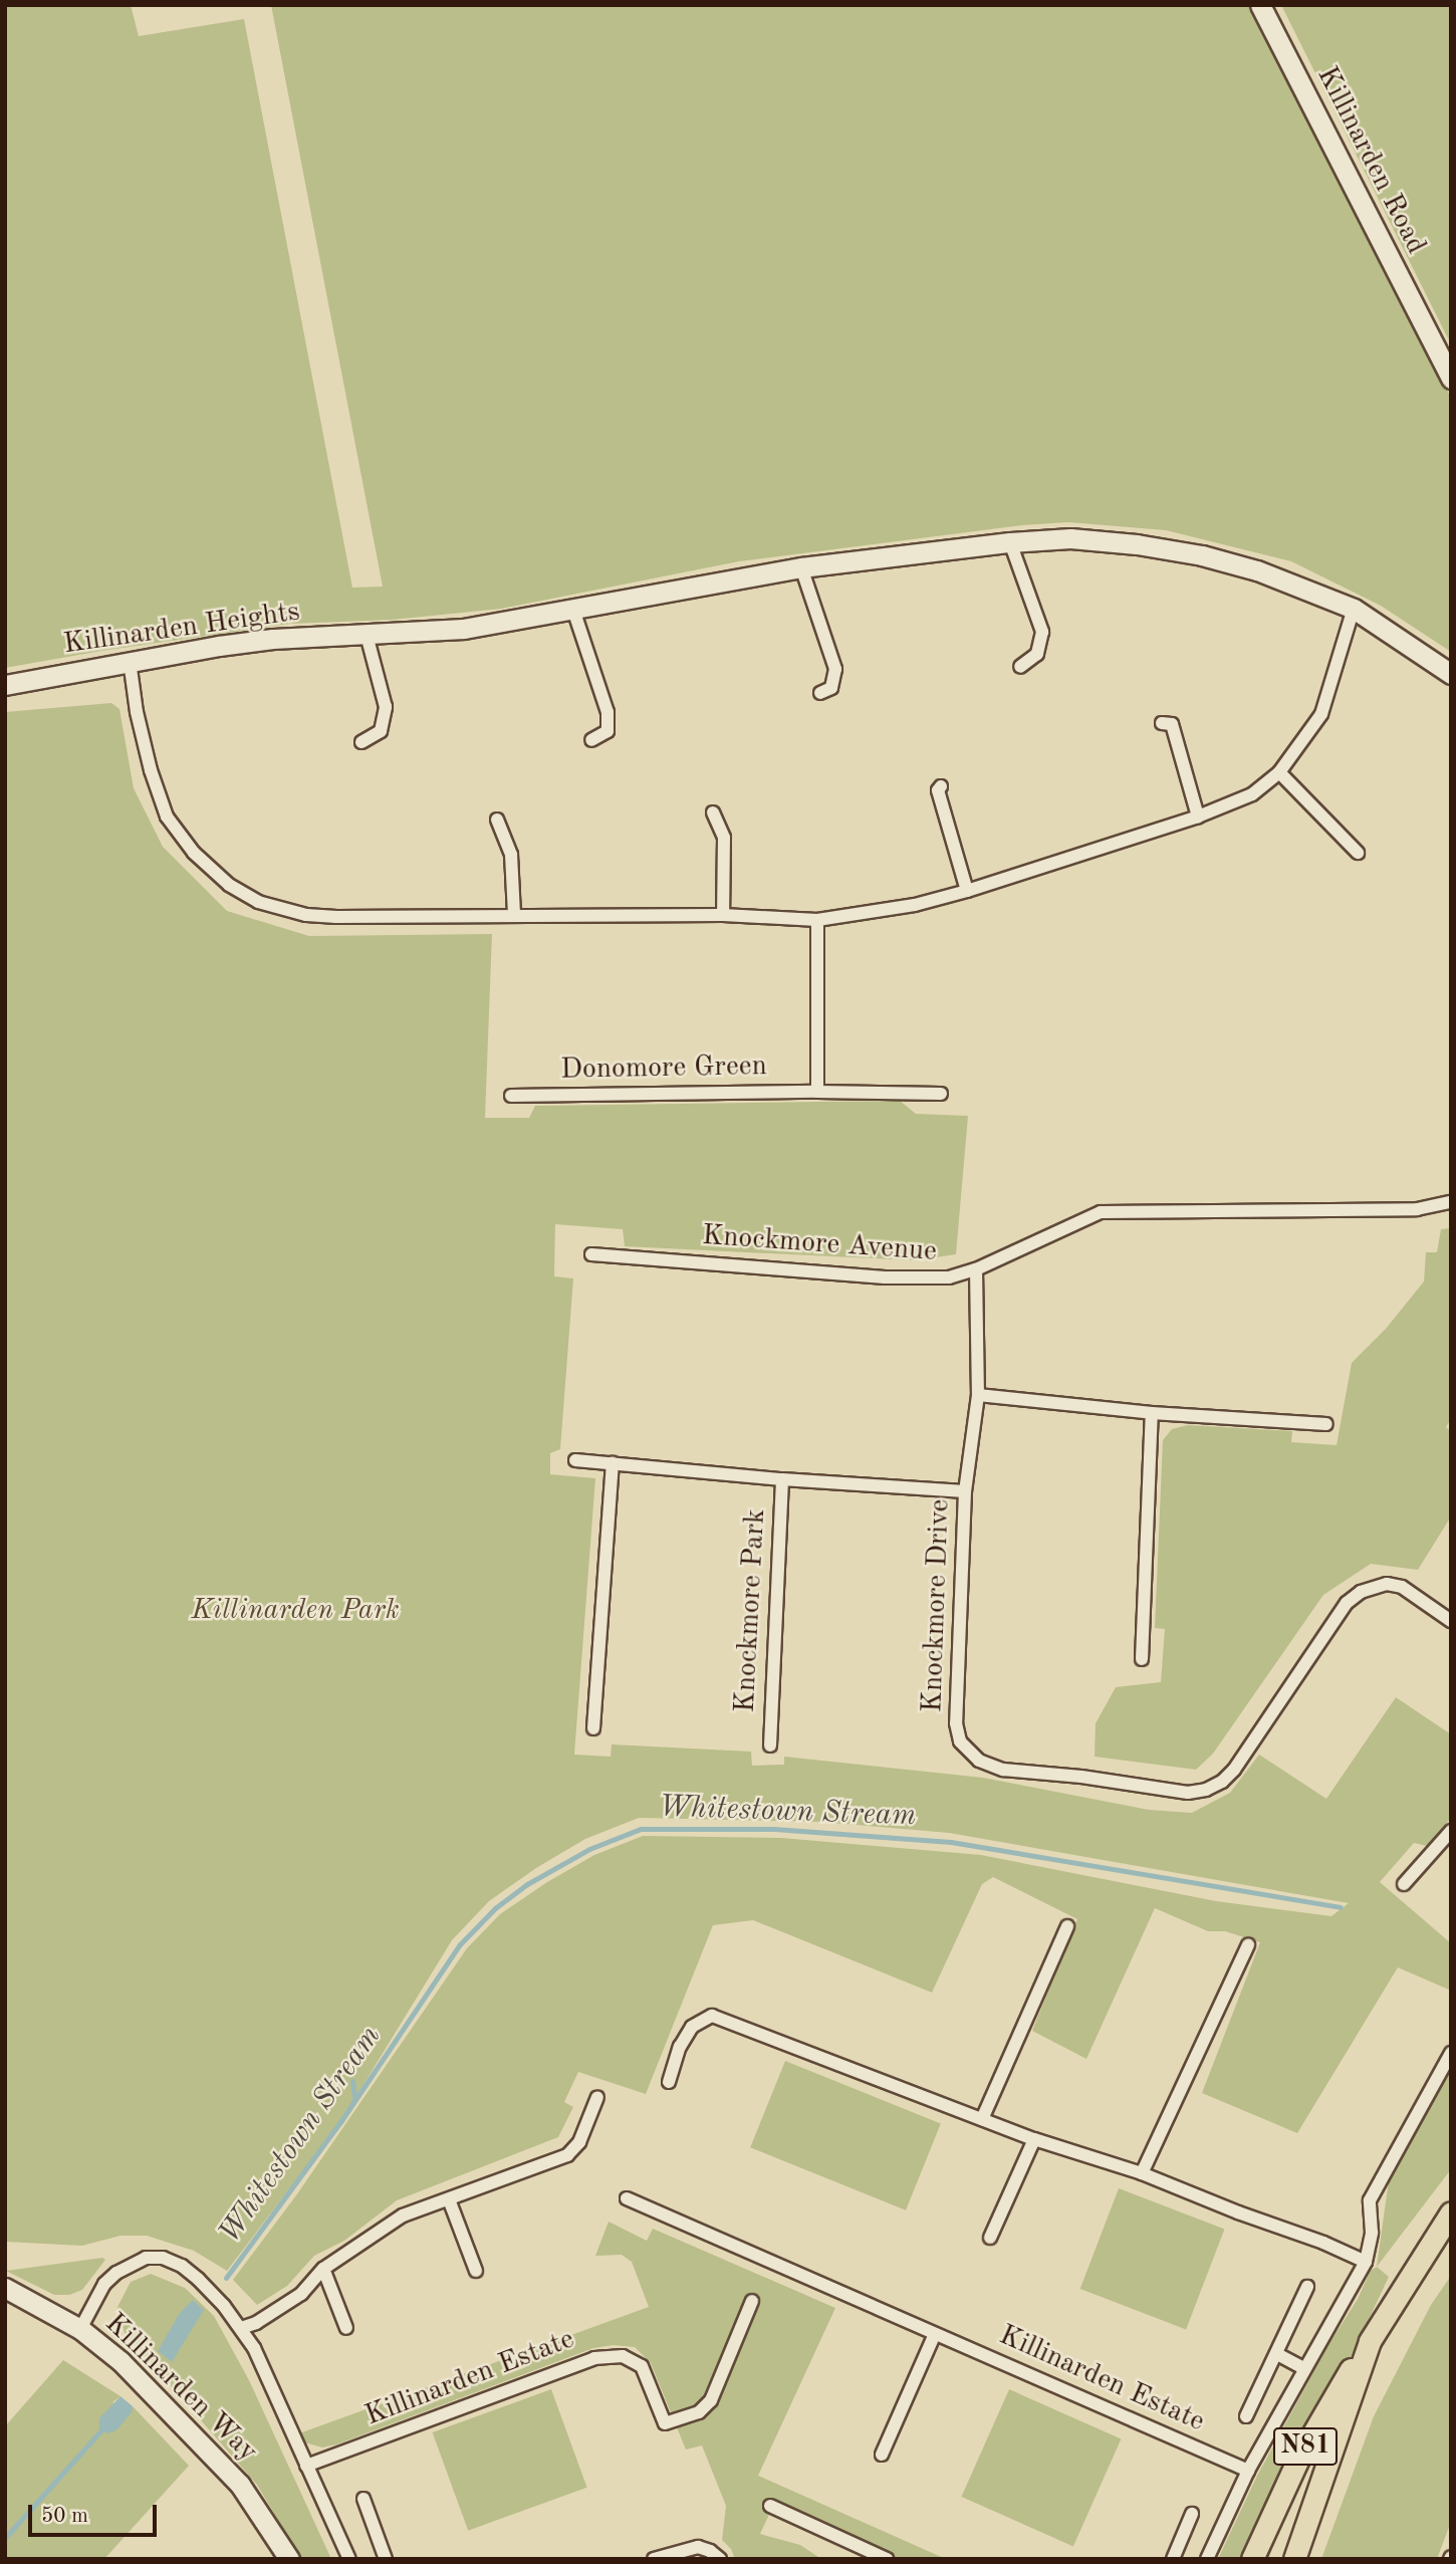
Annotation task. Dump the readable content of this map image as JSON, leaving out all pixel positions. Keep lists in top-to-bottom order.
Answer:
{
  "streets": {
    "main road": ["N81"],
    "street": [
      "Killinarden Road",
      "Killinarden Heights",
      "Donomore Green",
      "Knockmore Avenue",
      "Knockmore Drive",
      "Knockmore Park",
      "Killinarden Estate",
      "Killinarden Way"
    ]
  },
  "crossings": [
    ["Knockmore Avenue", "Knockmore Drive"],
    ["Knockmore Drive", "Knockmore Park"]
  ],
  "water": ["Whitestown Stream"],
  "parks": ["Killinarden Park"],
  "scale_bar": "50 m"
}
